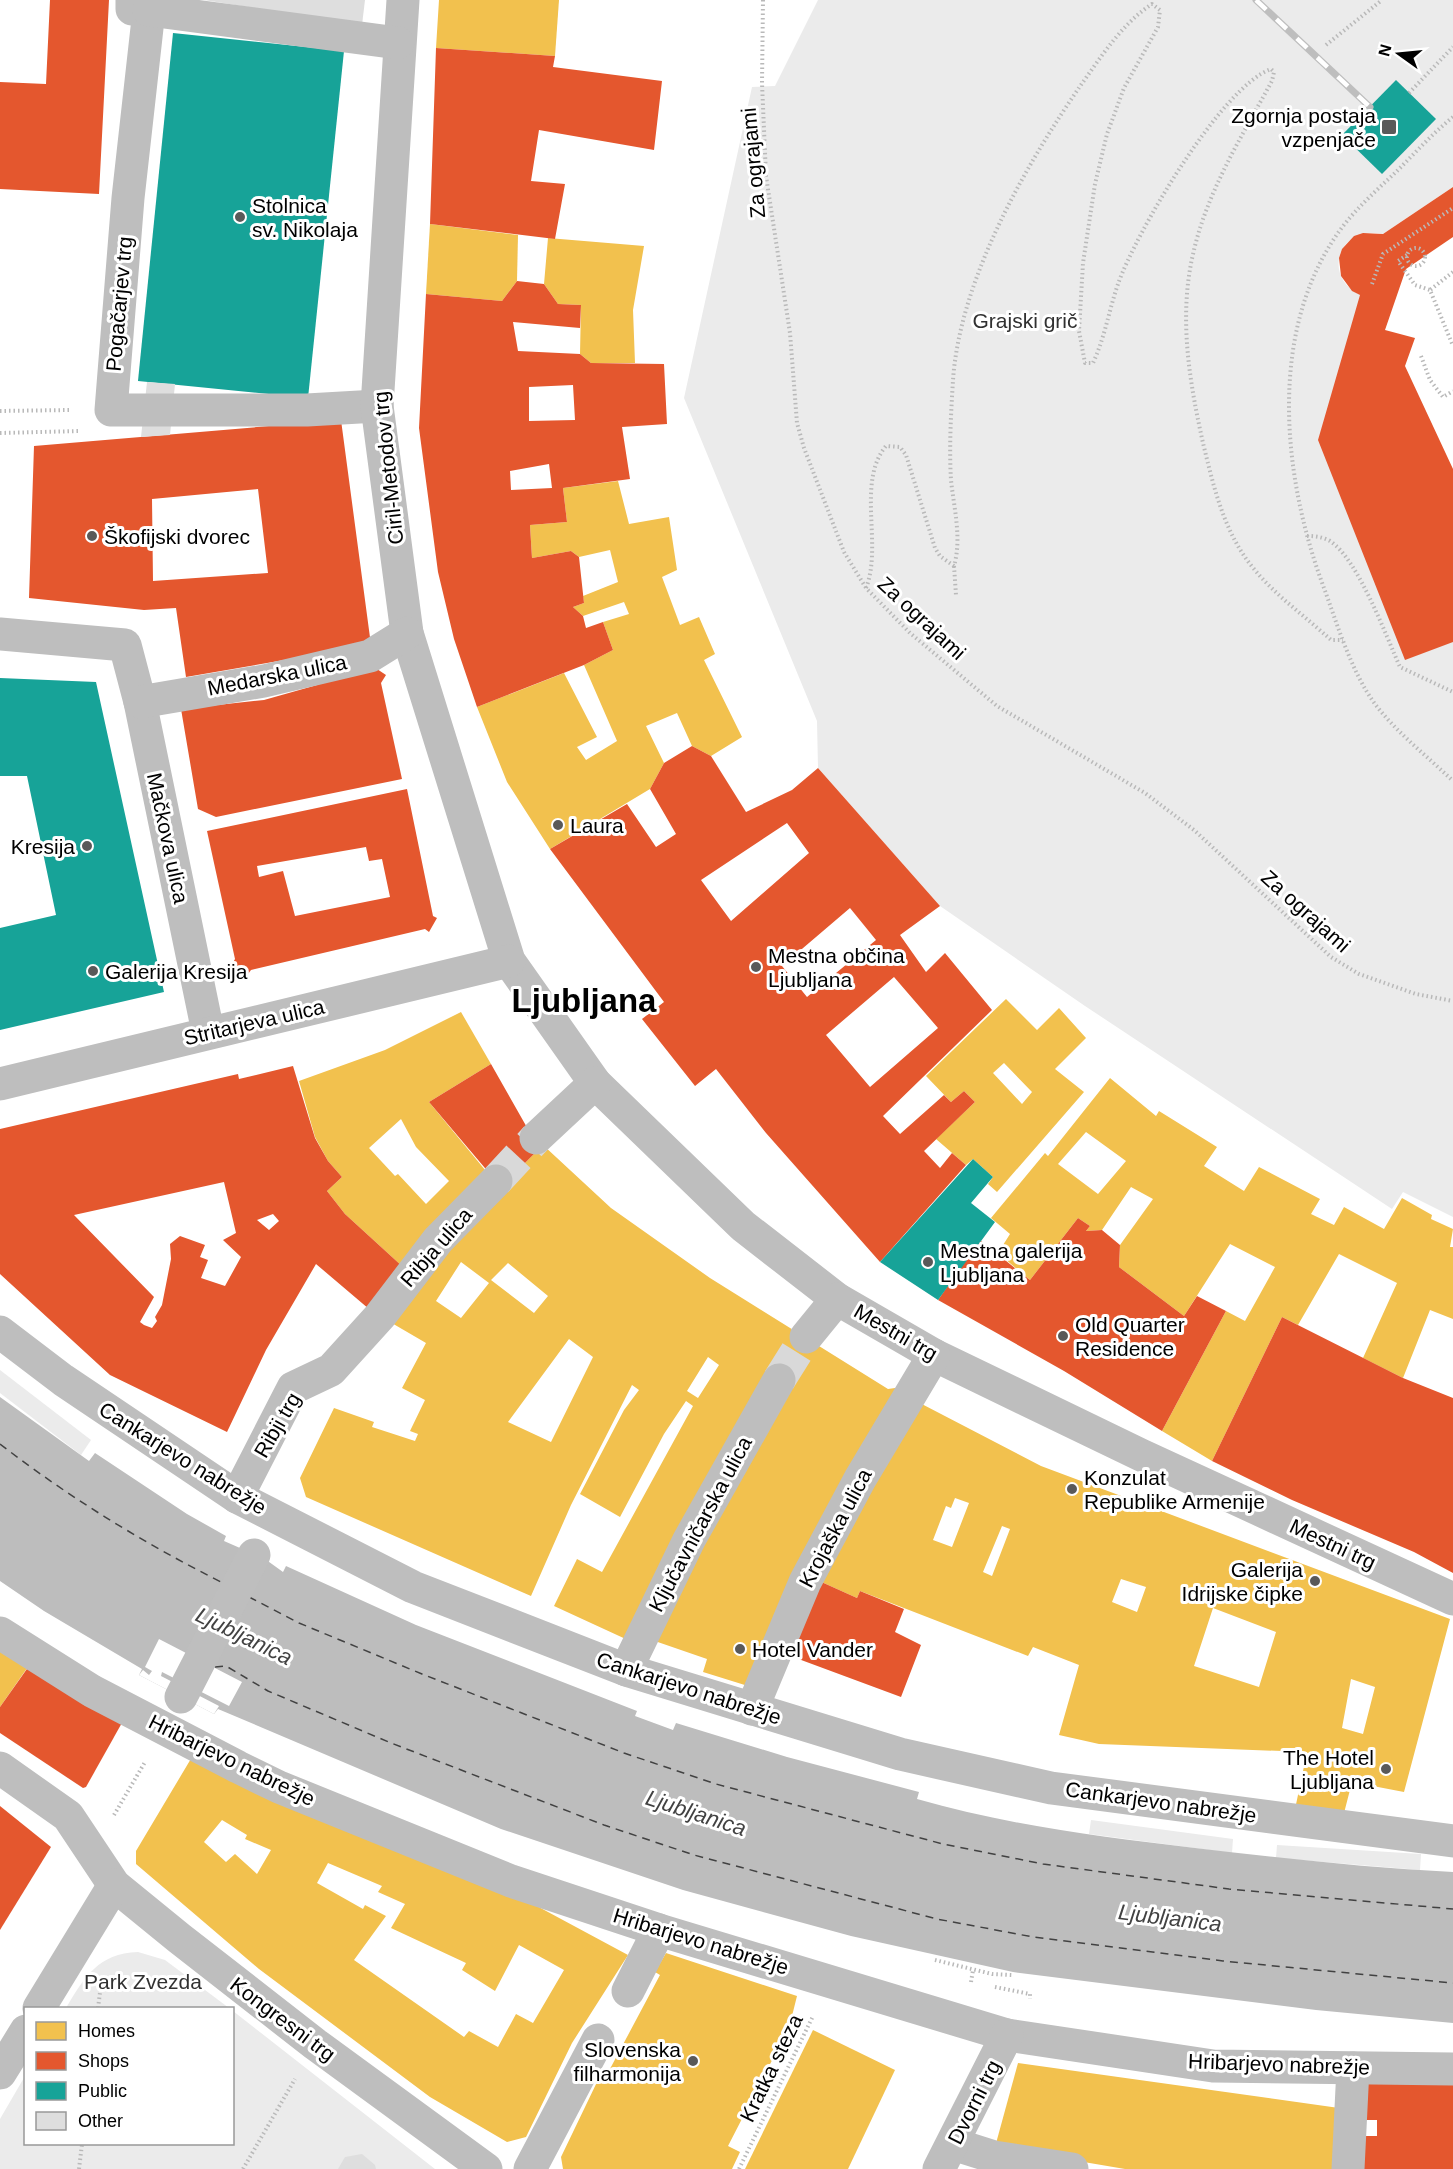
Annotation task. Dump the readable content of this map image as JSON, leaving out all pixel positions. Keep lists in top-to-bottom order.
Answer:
{
  "streets": {
    "street": [
      "Pogačarjev trg",
      "Ciril-Metodov trg",
      "Medarska ulica",
      "Mačkova ulica",
      "Stritarjeva ulica",
      "Ribja ulica",
      "Mestni trg",
      "Ribji trg",
      "Cankarjevo nabrežje",
      "Ključavničarska ulica",
      "Krojaška ulica",
      "Hribarjevo nabrežje",
      "Kongresni trg",
      "Dvorni trg"
    ],
    "path": ["Za ograjami", "Kratka steza"]
  },
  "crossings": [
    ["Ciril-Metodov trg", "Medarska ulica"],
    ["Ciril-Metodov trg", "Mestni trg"],
    ["Medarska ulica", "Mačkova ulica"],
    ["Mačkova ulica", "Stritarjeva ulica"],
    ["Stritarjeva ulica", "Mestni trg"],
    ["Ribja ulica", "Ribji trg"],
    ["Mestni trg", "Krojaška ulica"],
    ["Ribji trg", "Cankarjevo nabrežje"],
    ["Cankarjevo nabrežje", "Ključavničarska ulica"],
    ["Cankarjevo nabrežje", "Krojaška ulica"],
    ["Hribarjevo nabrežje", "Kratka steza"],
    ["Hribarjevo nabrežje", "Dvorni trg"]
  ],
  "districts": ["Ljubljana"],
  "water": ["Ljubljanica"],
  "parks": ["Grajski grič", "Park Zvezda"],
  "places": {
    "transit": ["Zgornja postaja vzpenjače"],
    "other": [
      "Stolnica sv. Nikolaja",
      "Škofijski dvorec",
      "Laura",
      "Kresija",
      "Mestna občina Ljubljana",
      "Galerija Kresija",
      "Mestna galerija Ljubljana",
      "Old Quarter Residence",
      "Konzulat Republike Armenije",
      "Galerija Idrijske čipke",
      "Hotel Vander",
      "The Hotel Ljubljana",
      "Slovenska filharmonija"
    ]
  },
  "legend": [
    "Homes",
    "Shops",
    "Public",
    "Other"
  ],
  "north": "left"
}
